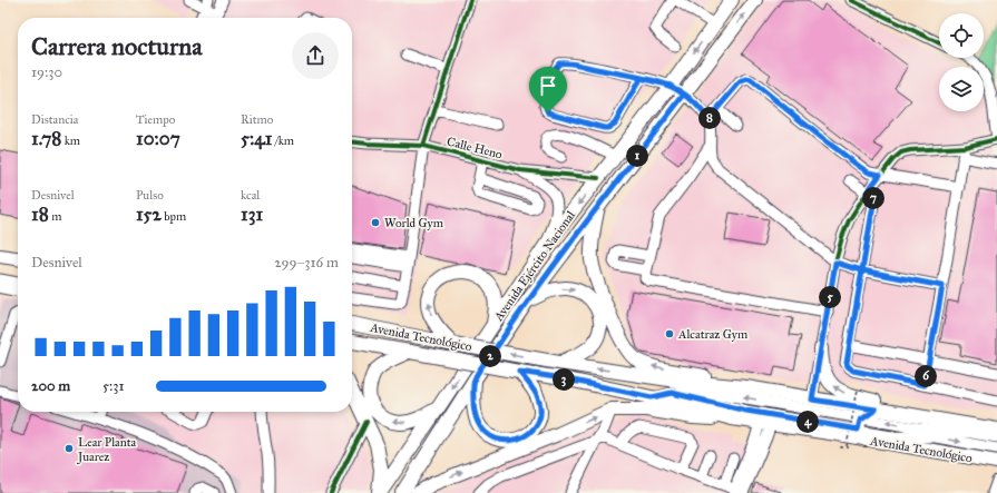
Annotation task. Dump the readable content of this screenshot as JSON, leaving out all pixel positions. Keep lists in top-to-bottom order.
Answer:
{
  "streets": {
    "main road": ["Avenida Ejército Nacional", "Avenida Tecnológico"],
    "street": ["Calle Heno"]
  },
  "crossings": [
    ["Calle Heno", "Avenida Ejército Nacional"]
  ],
  "places": ["World Gym", "Alcatraz Gym", "Lear Planta Juarez"],
  "page": {
    "heading": ["Carrera nocturna", "19:30"],
    "stats": [
      ["Distancia", "1.78 km"],
      ["Tiempo", "10:07"],
      ["Ritmo", "5:41 /km"],
      ["Desnivel", "18 m"],
      ["Pulso", "152 bpm"],
      ["kcal", "131"]
    ],
    "pins": [
      "8",
      "1",
      "7",
      "5",
      "2",
      "6",
      "3",
      "4"
    ],
    "chart": ["Desnivel", "299–316 m"],
    "list": [
      {
        "name": "200 m",
        "note": "5:31"
      }
    ]
  }
}
